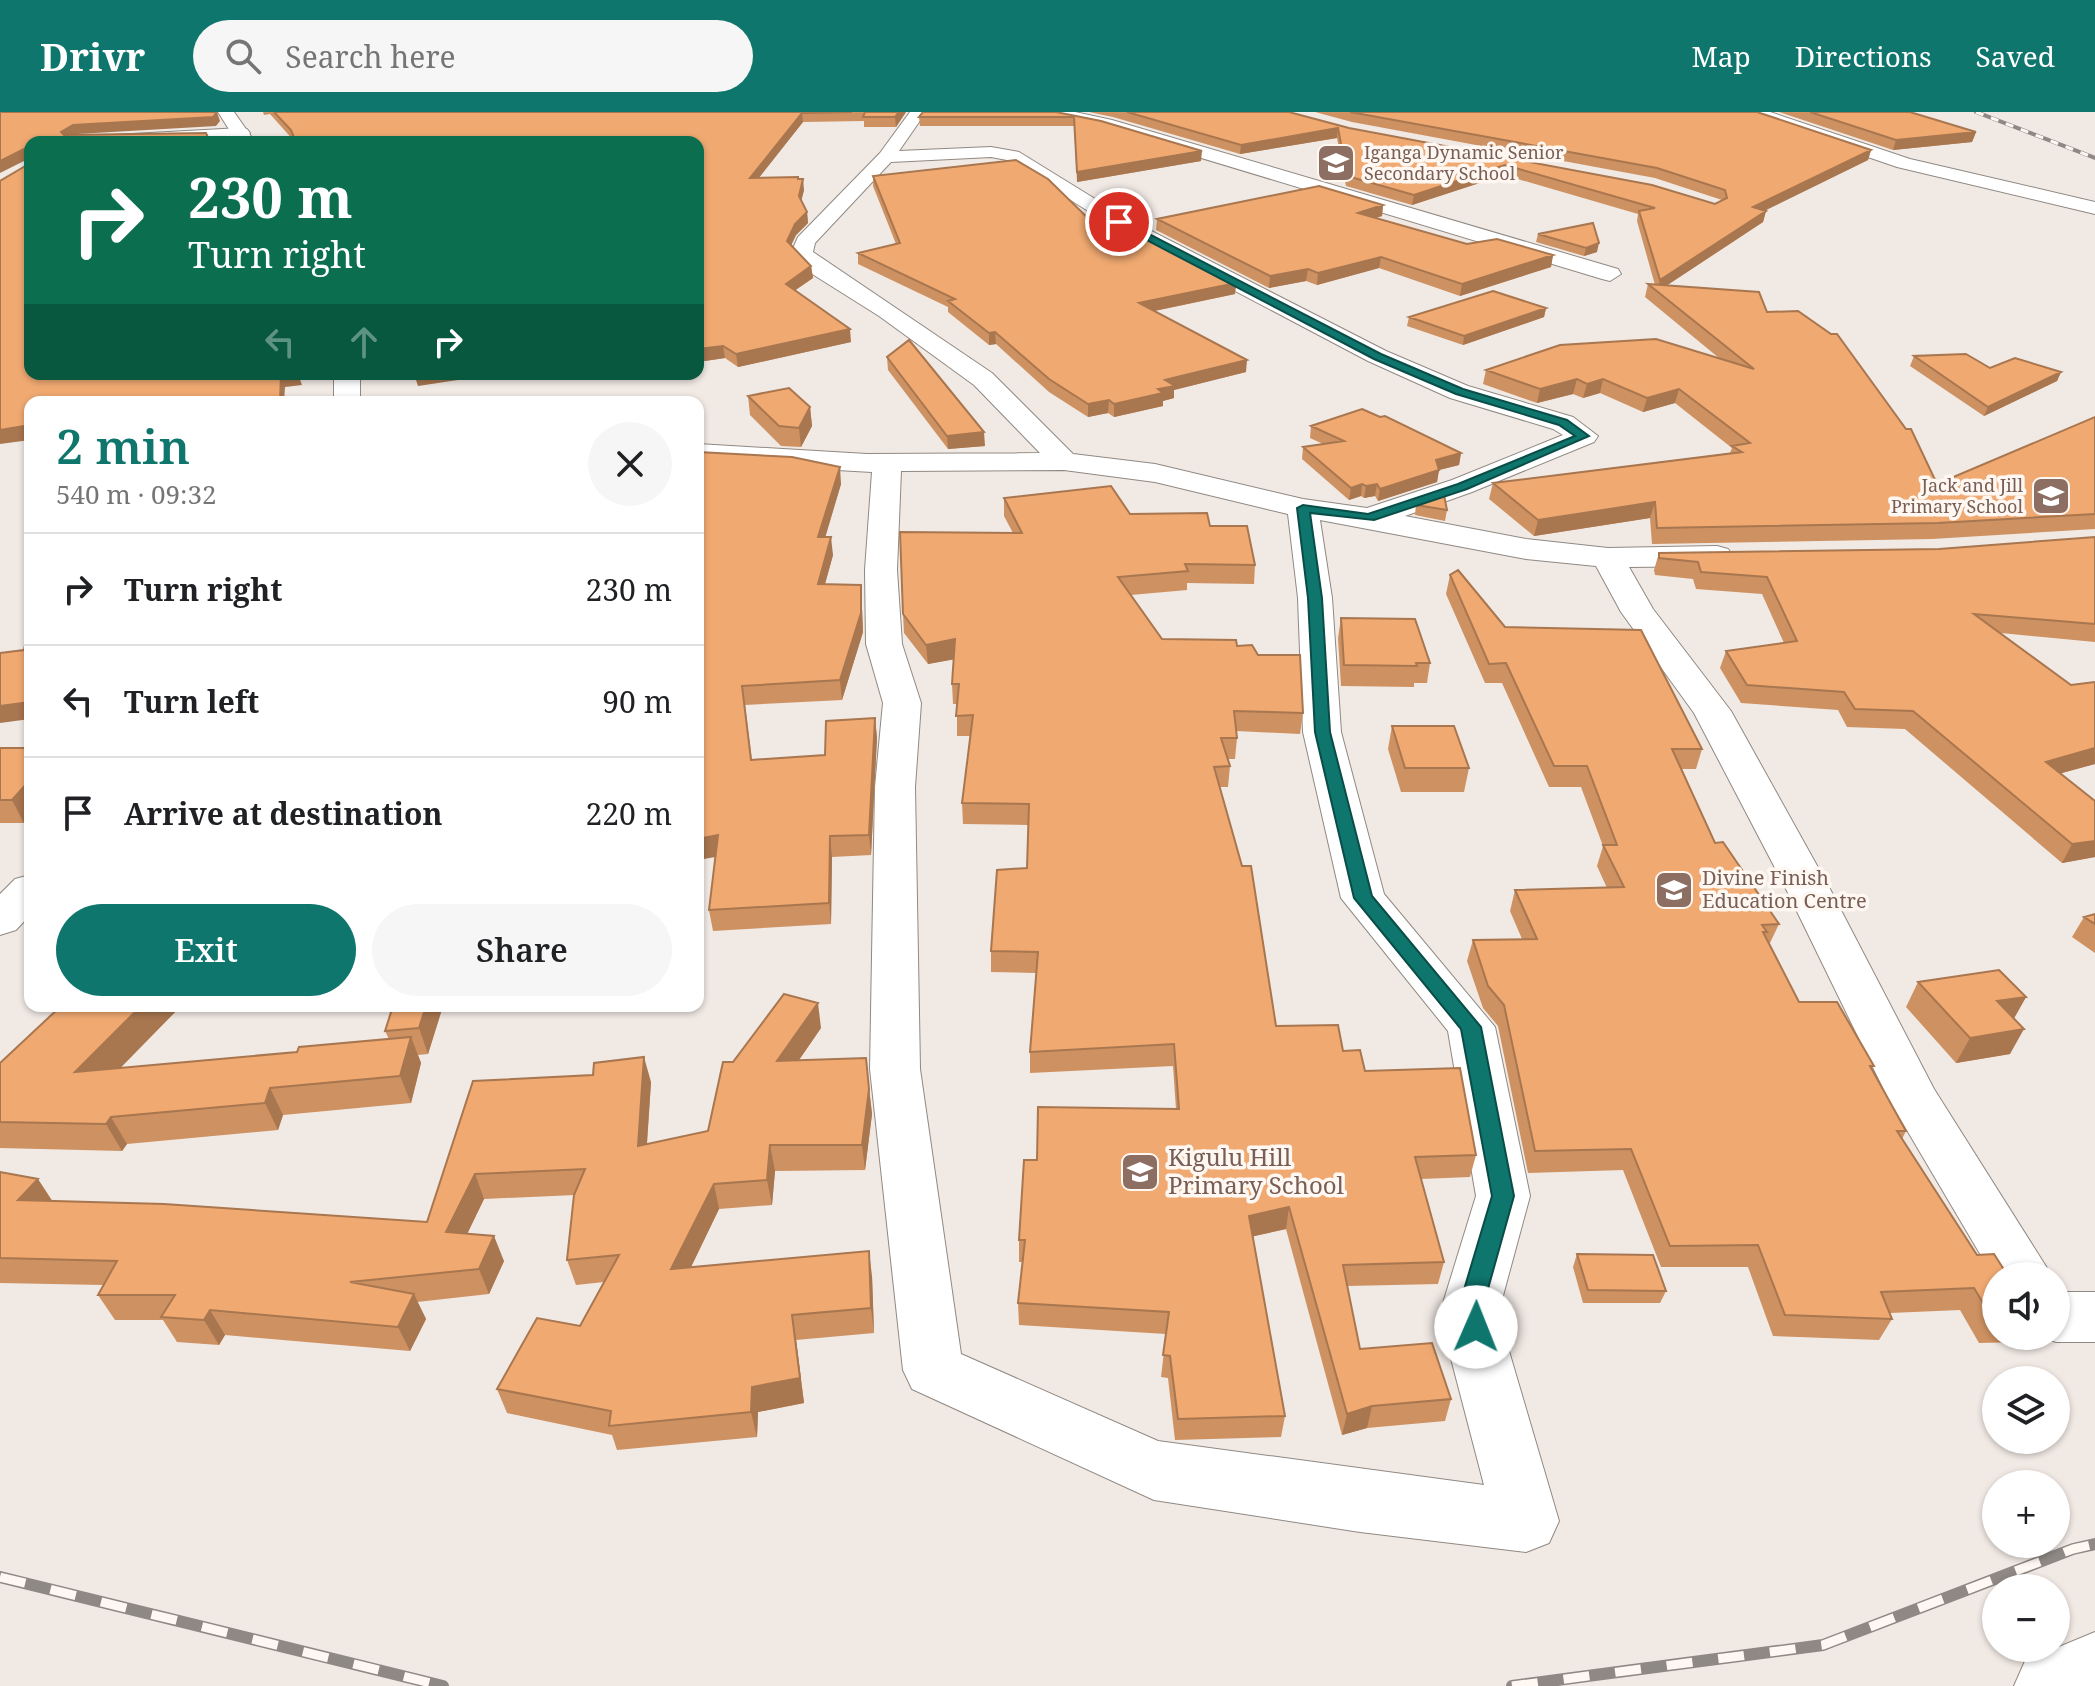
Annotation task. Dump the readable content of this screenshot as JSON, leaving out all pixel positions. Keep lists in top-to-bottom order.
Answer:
{
  "places": {
    "school or university": [
      "Iganga Dynamic Senior Secondary School",
      "Jack and Jill Primary School",
      "Divine Finish Education Centre",
      "Kigulu Hill Primary School"
    ]
  },
  "page": {
    "header": "Drivr",
    "search": "Search here",
    "nav": ["Map", "Directions", "Saved"],
    "turn": ["230 m", "Turn right"],
    "heading": ["2 min", "540 m · 09:32"],
    "list": [
      {
        "name": "Turn right",
        "value": "230 m"
      },
      {
        "name": "Turn left",
        "value": "90 m"
      },
      {
        "name": "Arrive at destination",
        "value": "220 m"
      }
    ],
    "buttons": ["Exit", "Share"],
    "map_buttons": ["+", "−"]
  }
}
